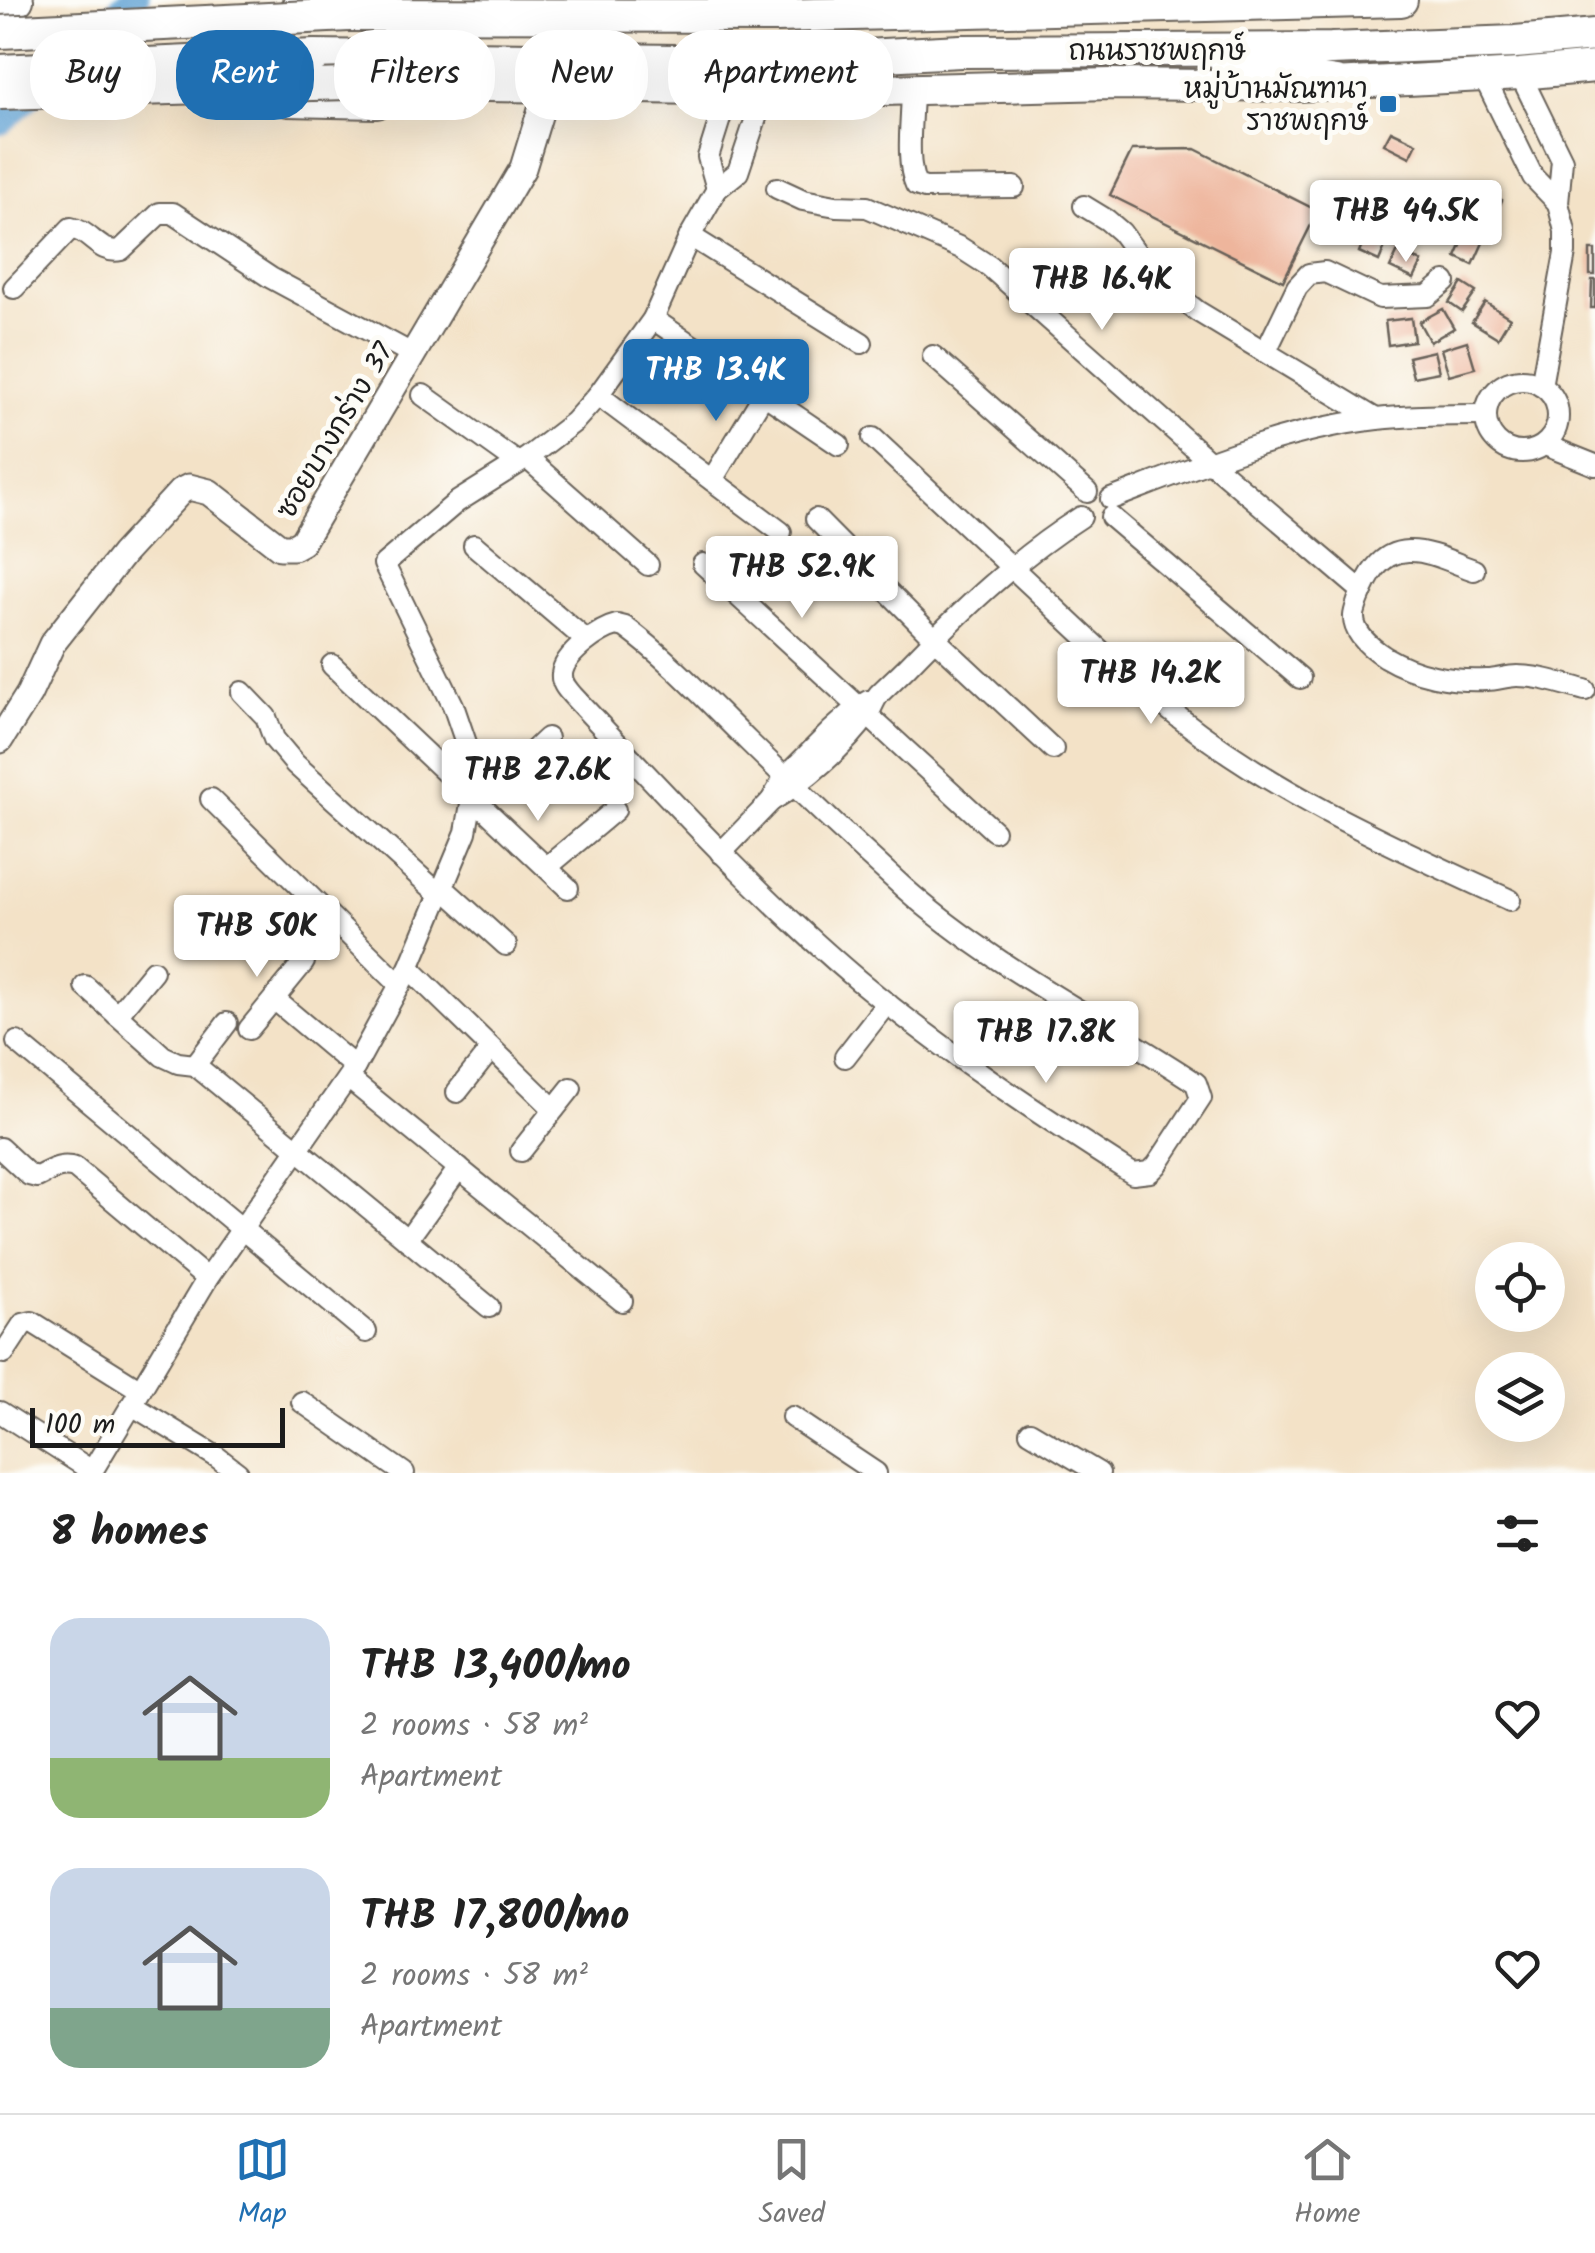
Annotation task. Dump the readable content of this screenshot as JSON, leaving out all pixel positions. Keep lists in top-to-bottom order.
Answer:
{
  "streets": {
    "main road": ["ถนนราชพฤกษ์"],
    "street": ["ซอยบางกร่าง 37"]
  },
  "places": {
    "transit": ["หมู่บ้านมัณฑนา ราชพฤกษ์"]
  },
  "scale_bar": "100 m",
  "page": {
    "chip": [
      "Buy",
      "Rent",
      "Filters",
      "New",
      "Apartment"
    ],
    "price": [
      "THB 44.5K",
      "THB 16.4K",
      "THB 13.4K",
      "THB 52.9K",
      "THB 14.2K",
      "THB 27.6K",
      "THB 50K",
      "THB 17.8K"
    ],
    "scale": "100 m",
    "heading": "8 homes",
    "list": [
      {
        "name": "THB 13,400/mo",
        "note": "2 rooms · 58 m² · Apartment"
      },
      {
        "name": "THB 17,800/mo",
        "note": "2 rooms · 58 m² · Apartment"
      }
    ],
    "tabs": ["Map", "Saved", "Home"]
  }
}
